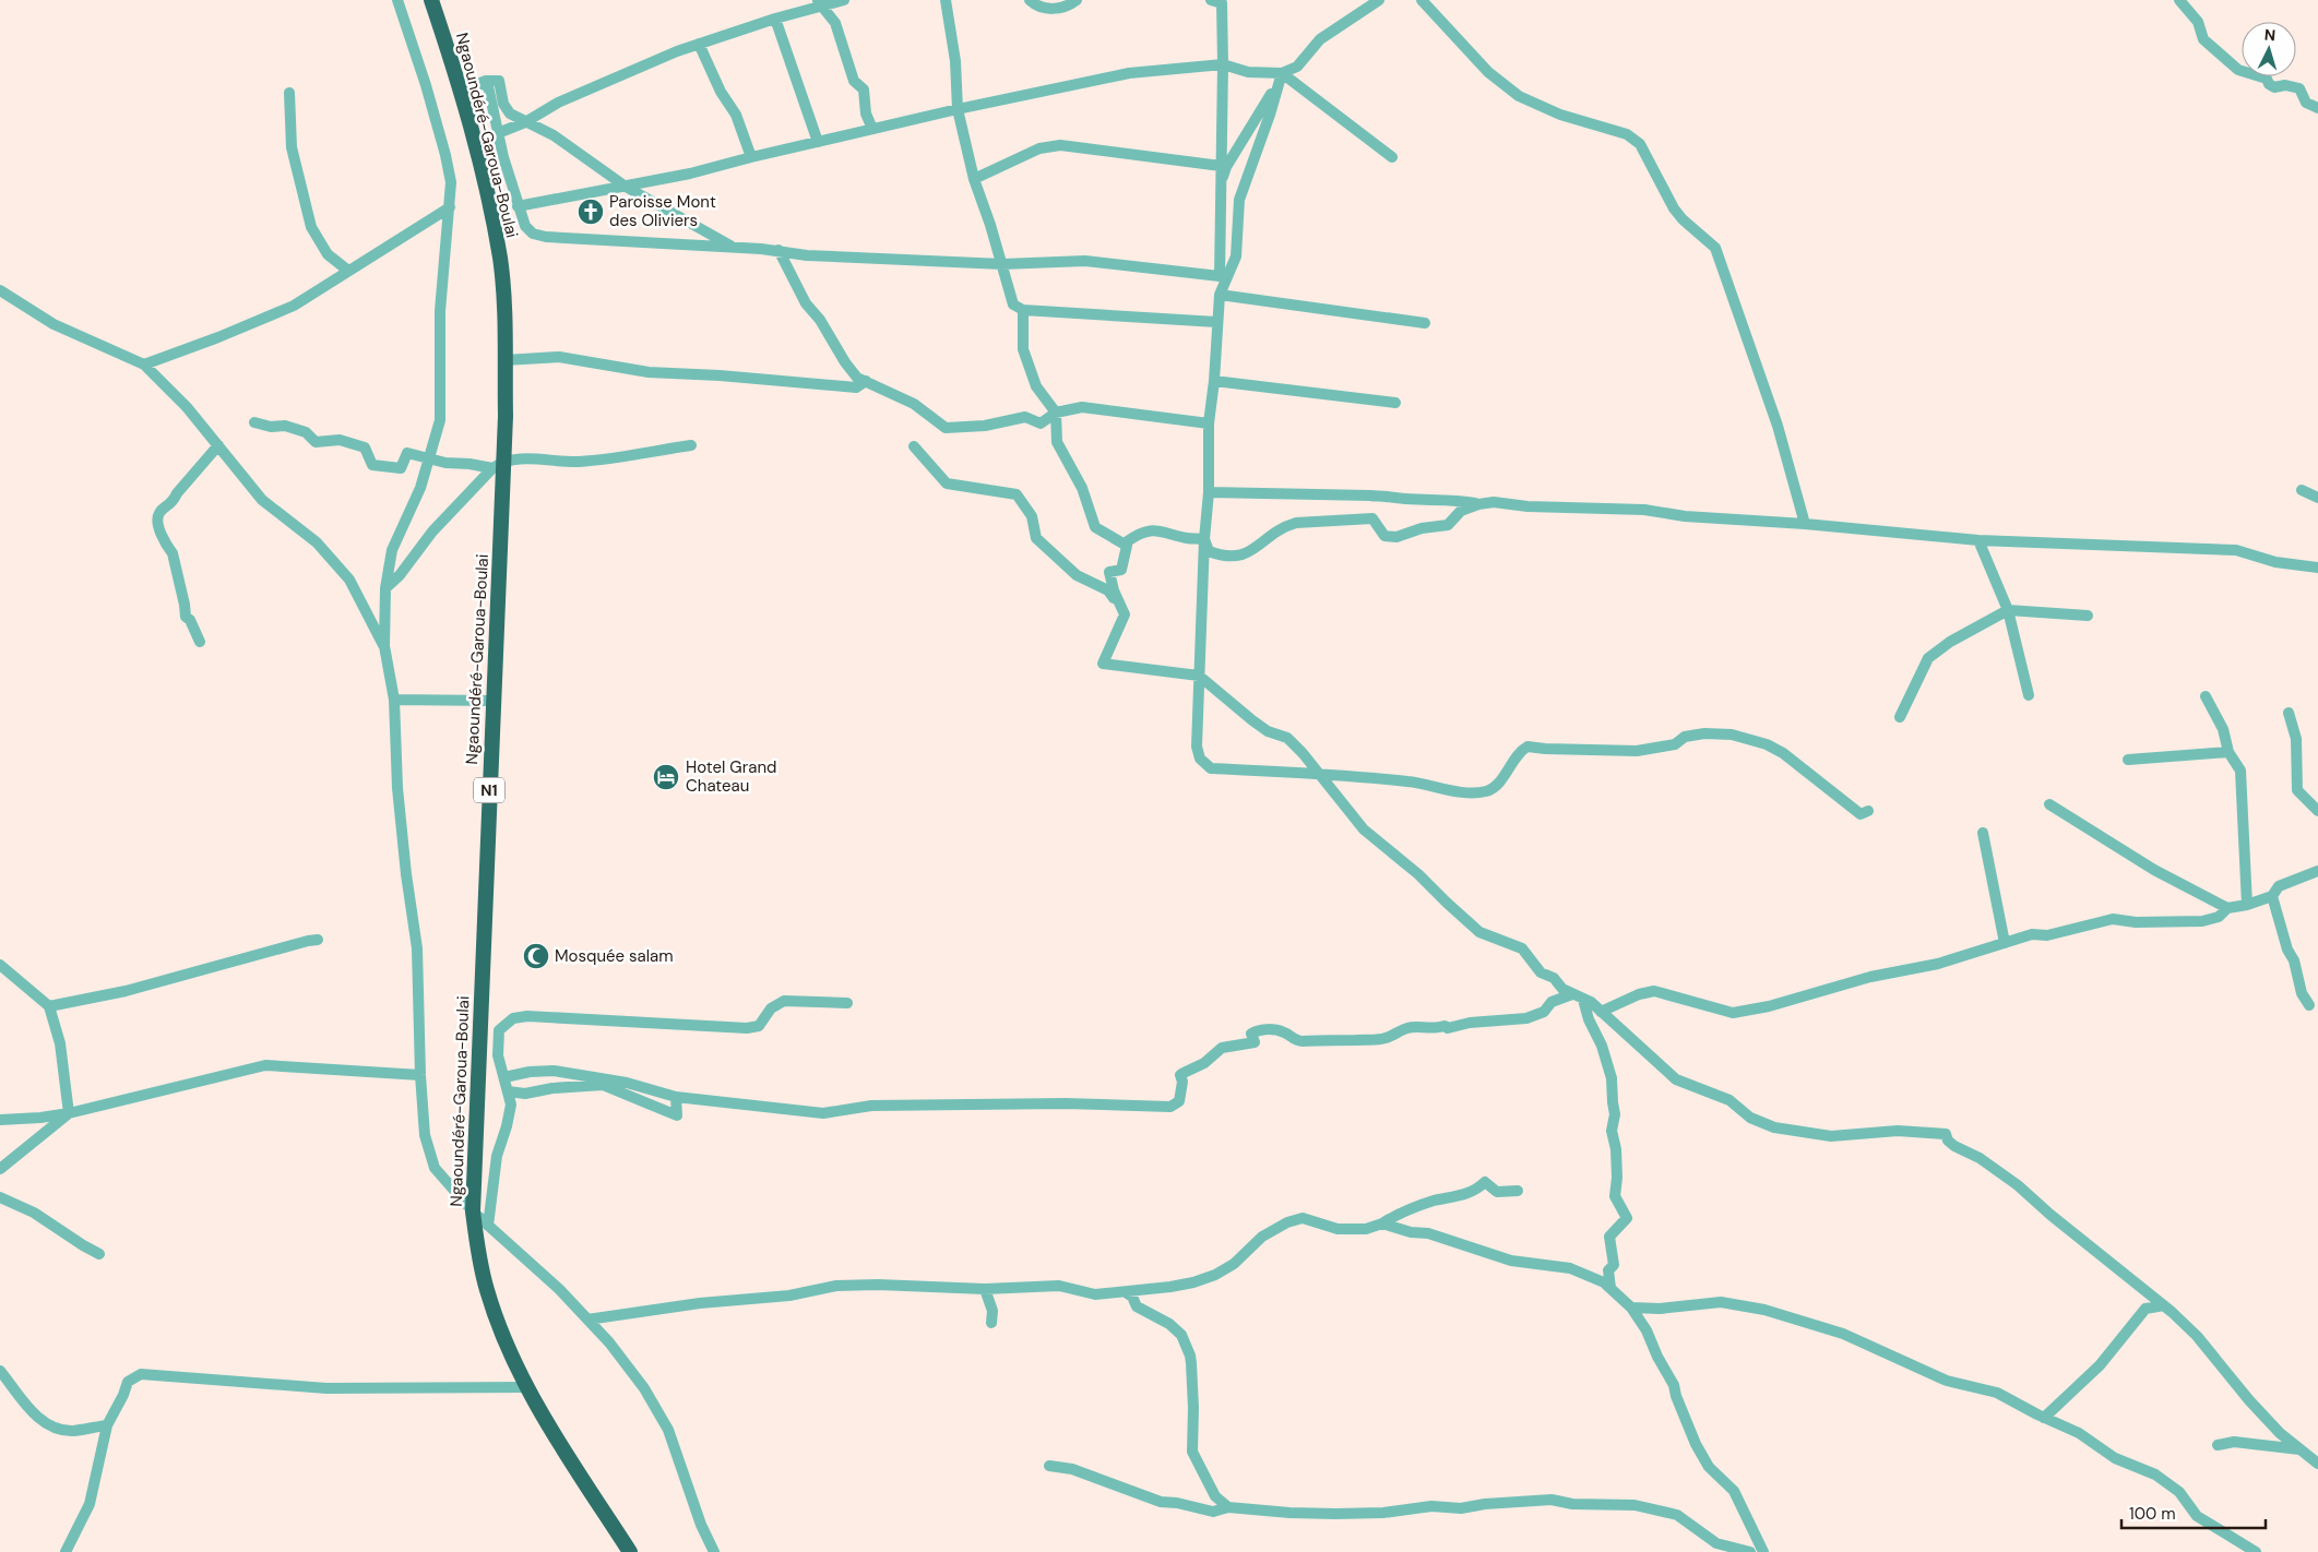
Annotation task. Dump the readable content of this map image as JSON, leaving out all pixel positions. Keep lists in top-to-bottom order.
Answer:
{
  "streets": {
    "highway": ["Ngaoundéré-Garoua-Boulai", "N1"]
  },
  "places": {
    "church": ["Paroisse Mont des Oliviers"],
    "hotel": ["Hotel Grand Chateau"],
    "mosque": ["Mosquée salam"]
  },
  "scale_bar": "100 m",
  "north": "top"
}
